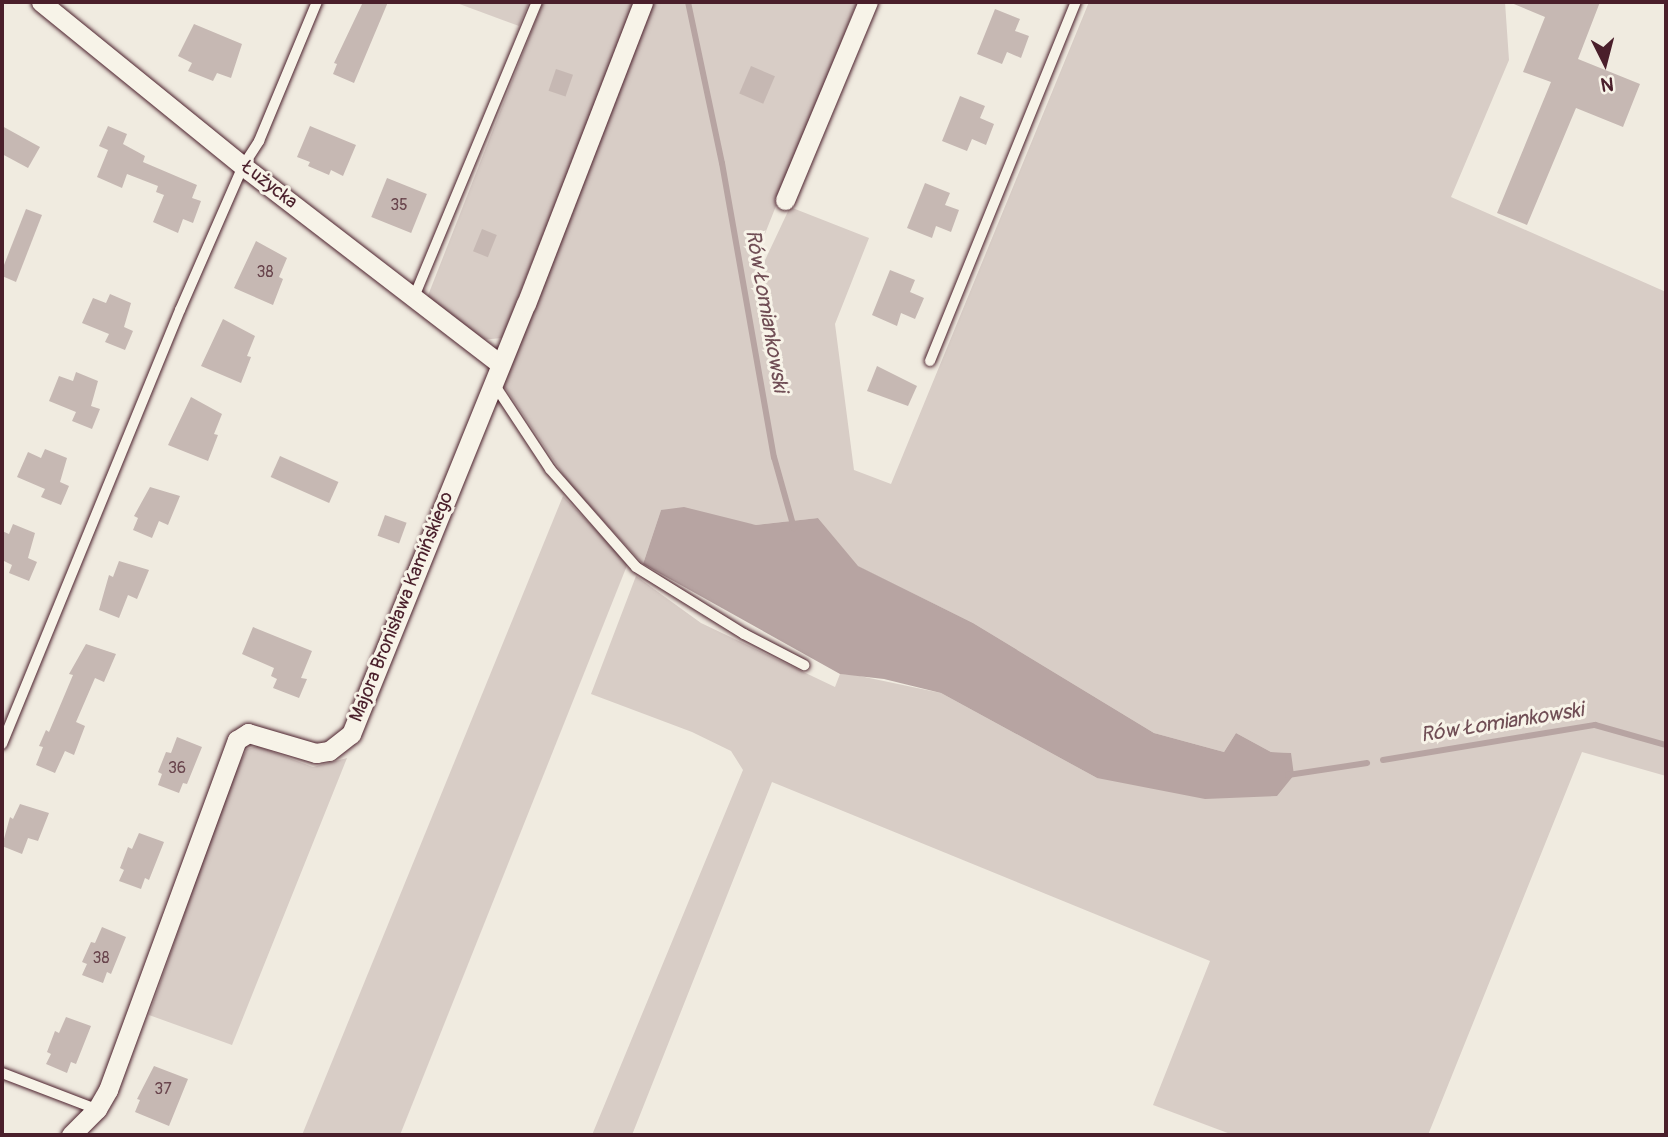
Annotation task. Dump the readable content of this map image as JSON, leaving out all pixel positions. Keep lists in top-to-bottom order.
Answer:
{
  "streets": {
    "street": ["Łużycka", "Majora Bronisława Kamińskiego"]
  },
  "crossings": [
    ["Łużycka", "Majora Bronisława Kamińskiego"]
  ],
  "water": ["Rów Łomiankowski"],
  "house_numbers": [
    "35",
    "38",
    "36",
    "38",
    "37"
  ],
  "north": "bottom"
}
